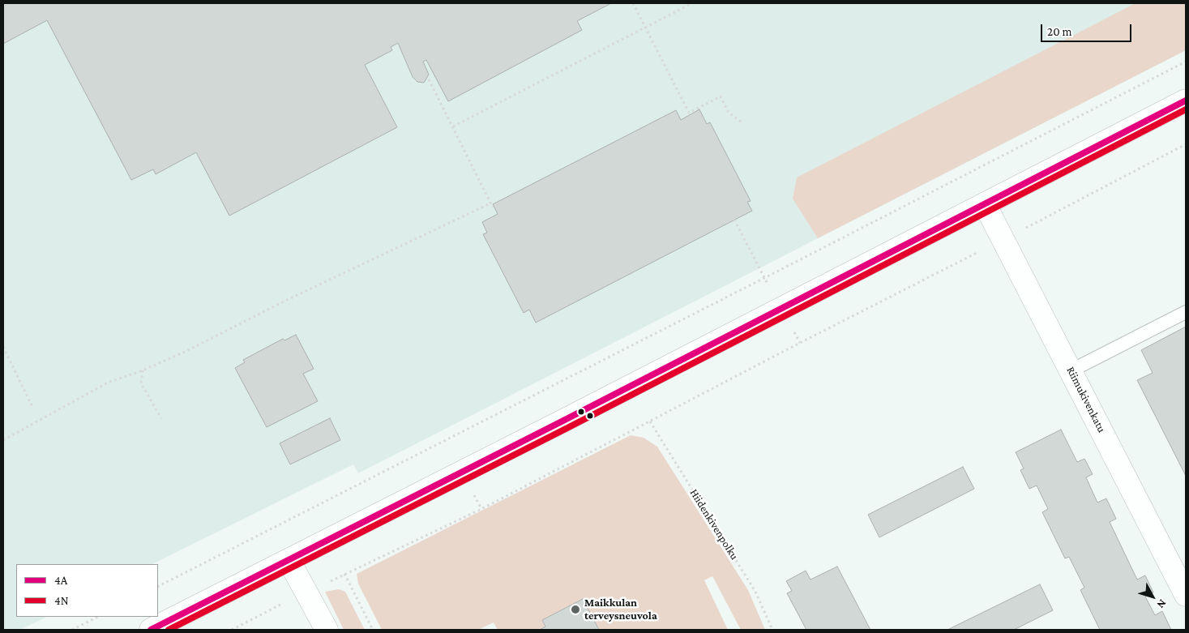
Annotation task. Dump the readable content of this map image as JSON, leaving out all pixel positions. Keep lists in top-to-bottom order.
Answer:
{
  "streets": {
    "street": ["Riimukivenkatu"],
    "path": ["Hiidenkivenpolku"]
  },
  "places": ["Maikkulan terveysneuvola"],
  "lines": ["transit line 4A", "transit line 4N"],
  "legend": ["4A", "4N"],
  "scale_bar": "20 m",
  "north": "bottom right"
}
